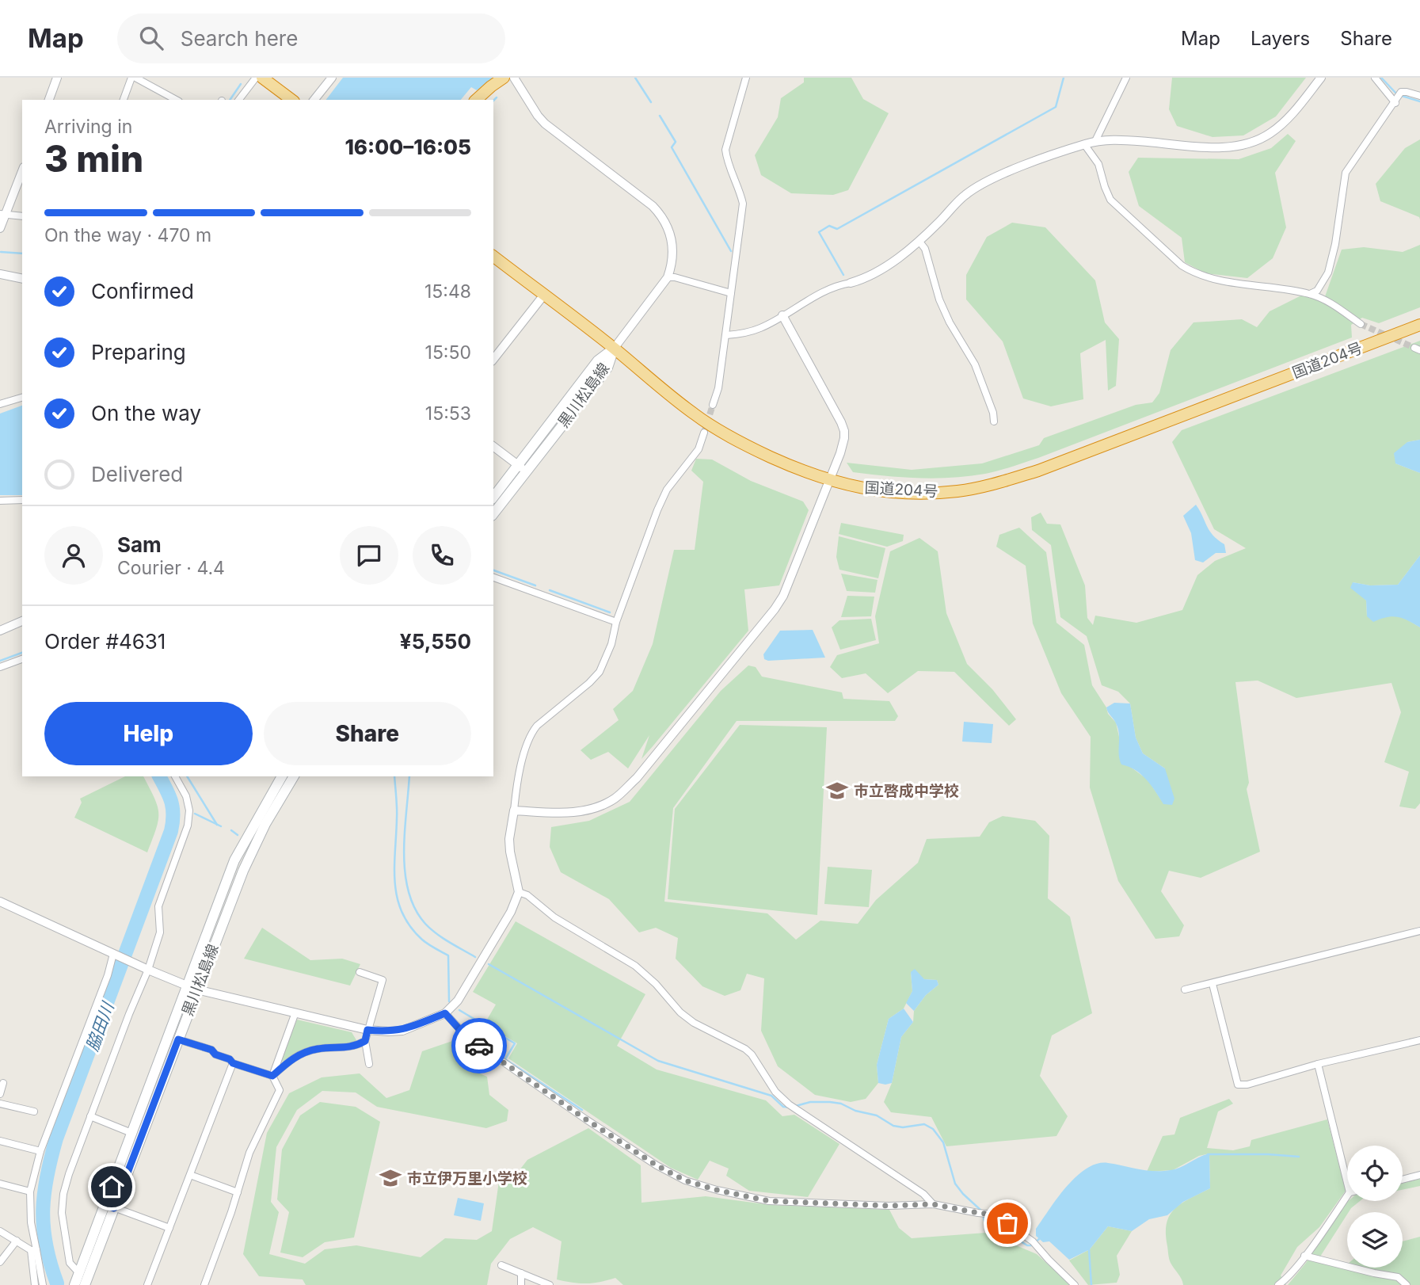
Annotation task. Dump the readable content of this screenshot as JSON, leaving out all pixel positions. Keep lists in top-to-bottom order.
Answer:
{
  "streets": {
    "highway": ["国道204号"],
    "main road": ["黒川松島線"]
  },
  "crossings": [
    ["国道204号", "黒川松島線"]
  ],
  "water": ["脇田川"],
  "places": {
    "school or university": ["市立啓成中学校", "市立伊万里小学校"]
  },
  "page": {
    "header": "Map",
    "search": "Search here",
    "nav": ["Map", "Layers", "Share"],
    "heading": ["3 min", "Arriving in", "16:00–16:05"],
    "panel": [
      "Sam",
      "Courier · 4.4",
      "Order #4631",
      "¥5,550"
    ],
    "bar": "On the way · 470 m",
    "list": [
      ["Confirmed", "15:48"],
      ["Preparing", "15:50"],
      ["On the way", "15:53"],
      "Delivered"
    ],
    "buttons": ["Help", "Share"]
  }
}
